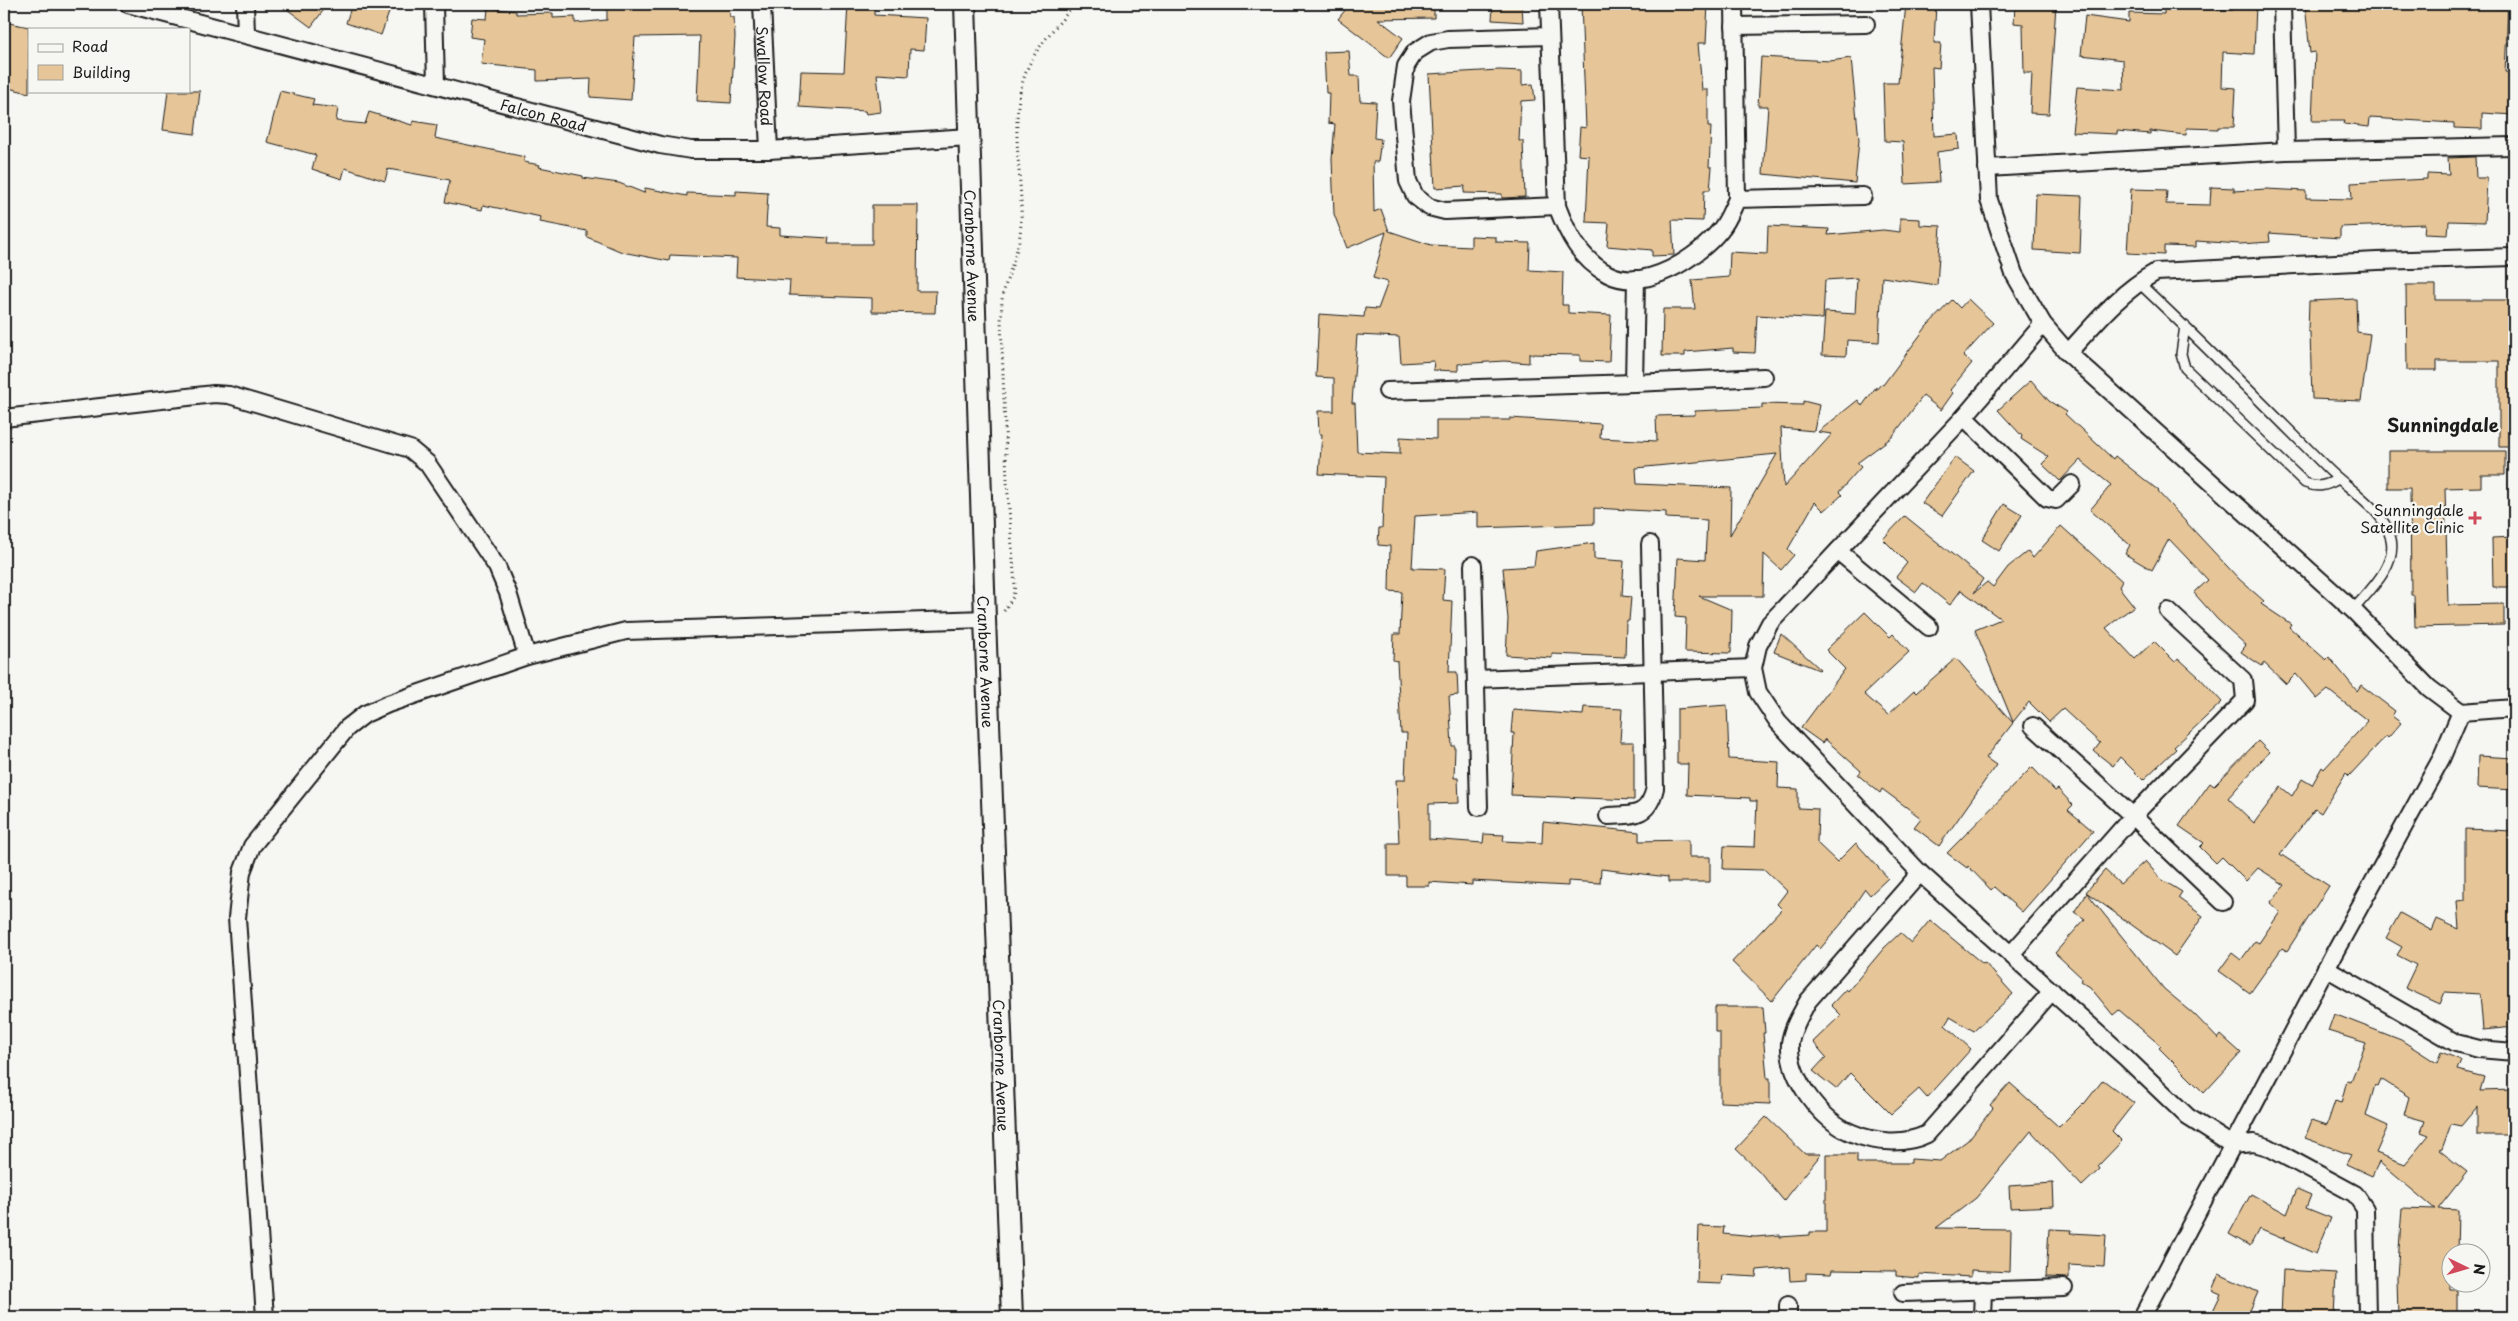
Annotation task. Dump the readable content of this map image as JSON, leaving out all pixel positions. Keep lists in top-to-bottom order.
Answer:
{
  "streets": {
    "street": ["Swallow Road", "Falcon Road", "Cranborne Avenue"]
  },
  "crossings": [
    ["Swallow Road", "Falcon Road"],
    ["Falcon Road", "Cranborne Avenue"]
  ],
  "districts": ["Sunningdale"],
  "places": {
    "health": ["Sunningdale Satellite Clinic"]
  },
  "legend": ["Road", "Building"],
  "north": "right"
}
